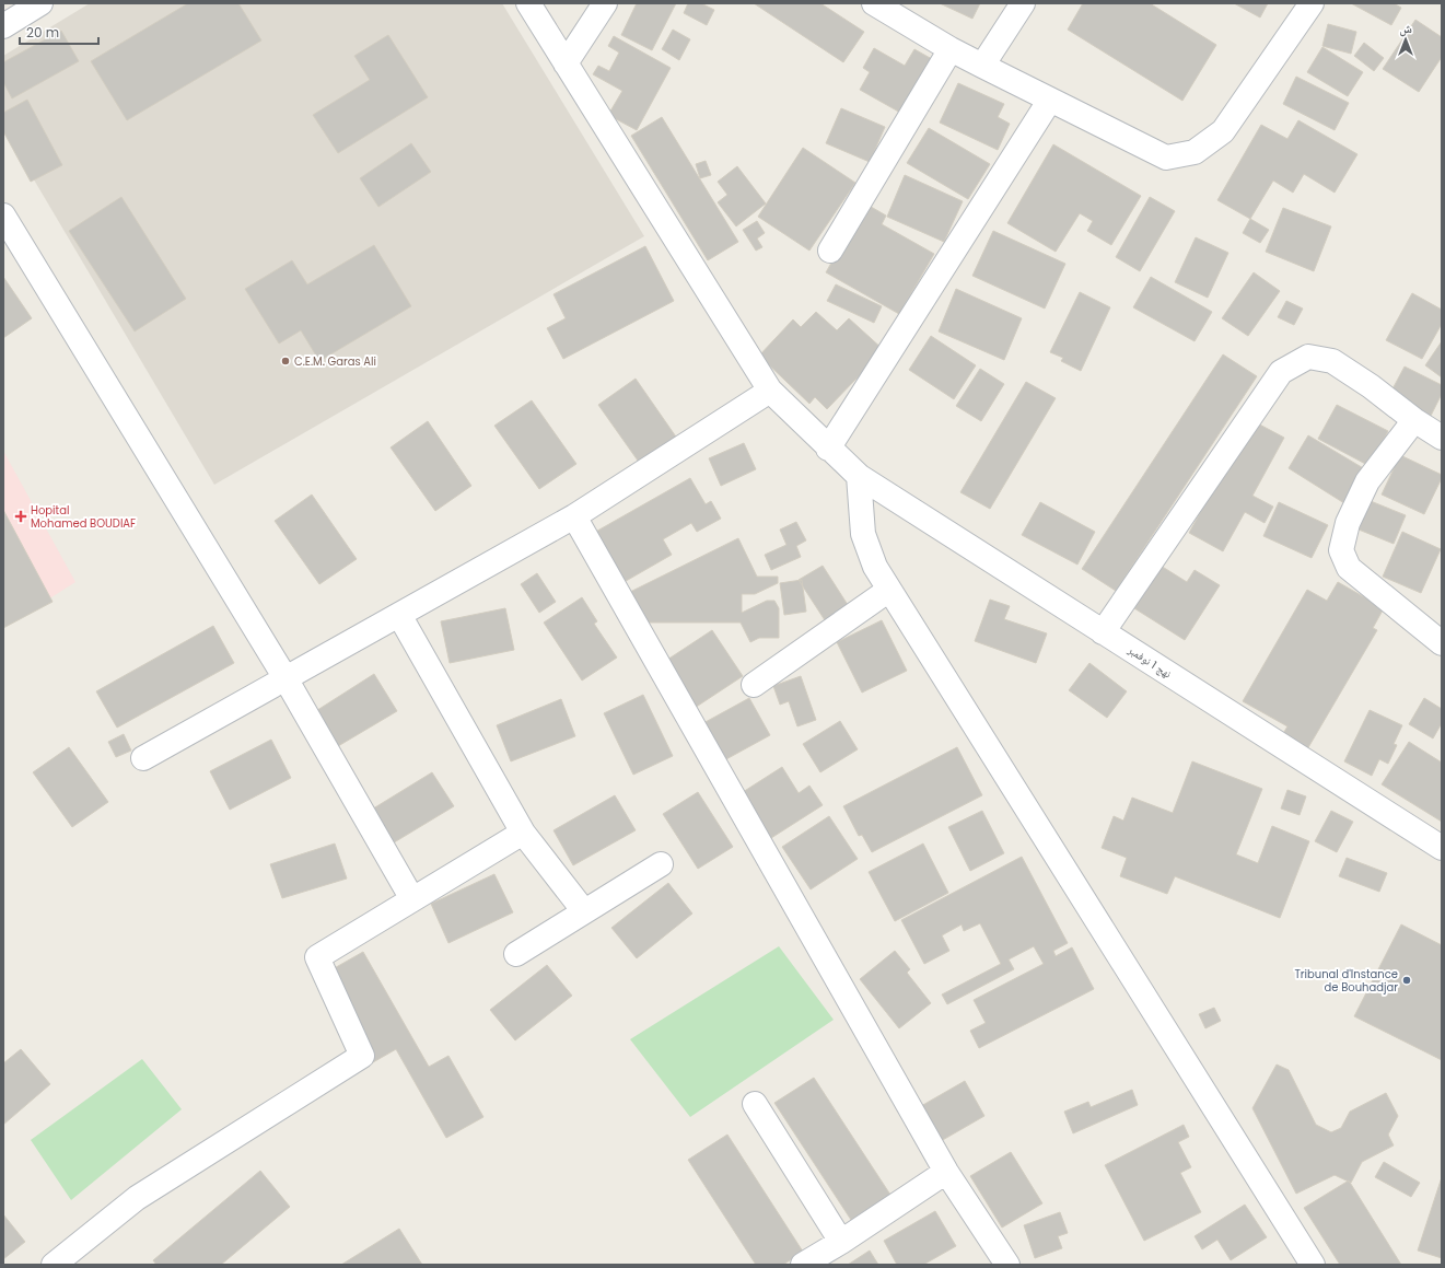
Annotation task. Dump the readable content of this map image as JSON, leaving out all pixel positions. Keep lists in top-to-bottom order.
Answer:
{
  "streets": {
    "street": ["نهج 1 نوفمبر"]
  },
  "places": {
    "other": ["C.E.M. Garas Ali", "Tribunal d'Instance de Bouhadjar"],
    "health": ["Hopital Mohamed BOUDIAF"]
  },
  "scale_bar": "20 m",
  "north": "top"
}
